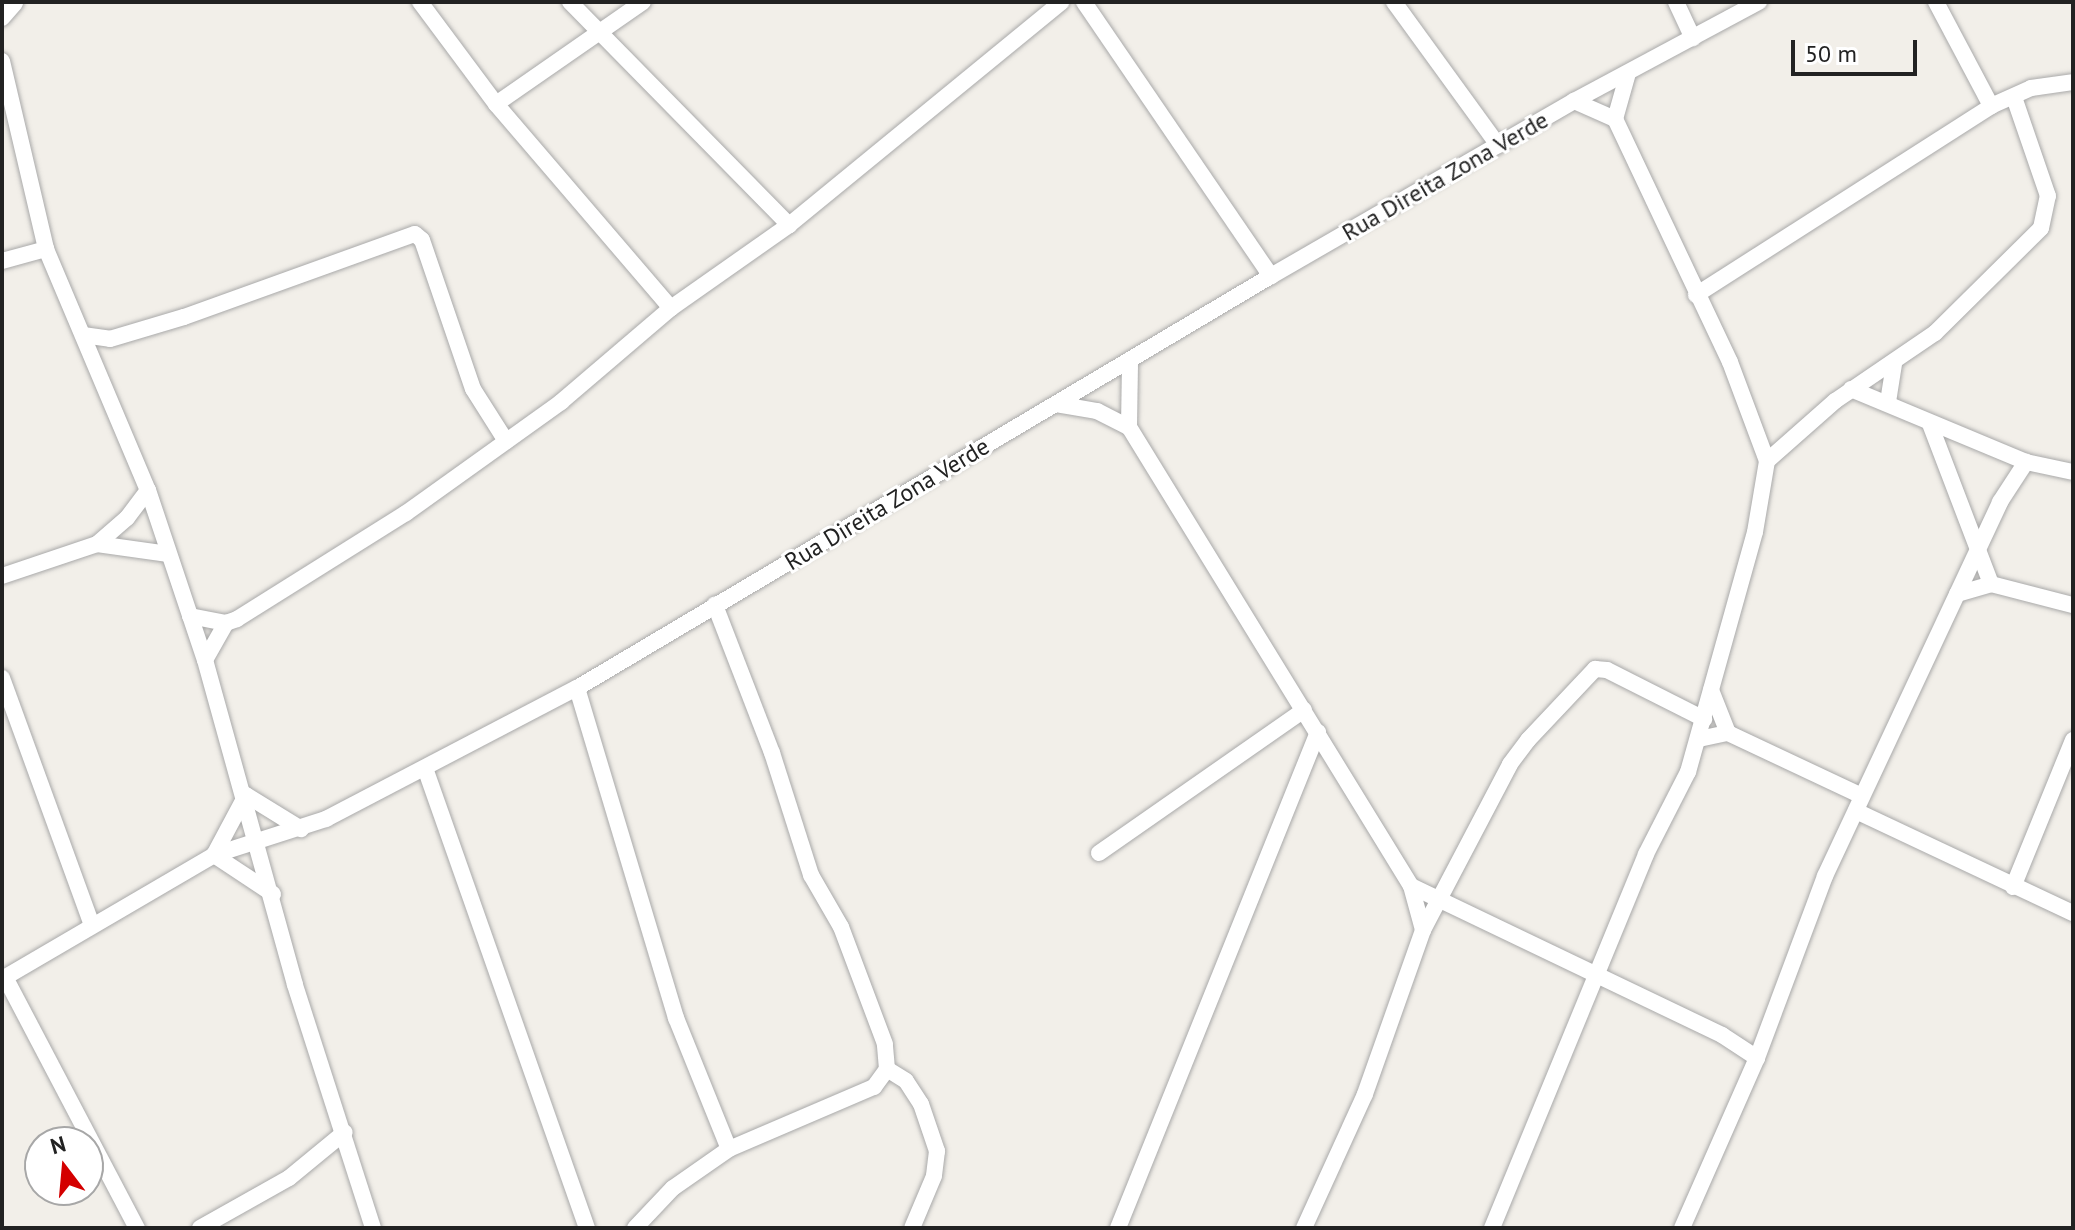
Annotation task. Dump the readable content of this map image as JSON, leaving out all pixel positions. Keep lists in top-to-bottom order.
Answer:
{
  "streets": {
    "street": ["Rua Direita Zona Verde"]
  },
  "scale_bar": "50 m",
  "north": "top"
}
